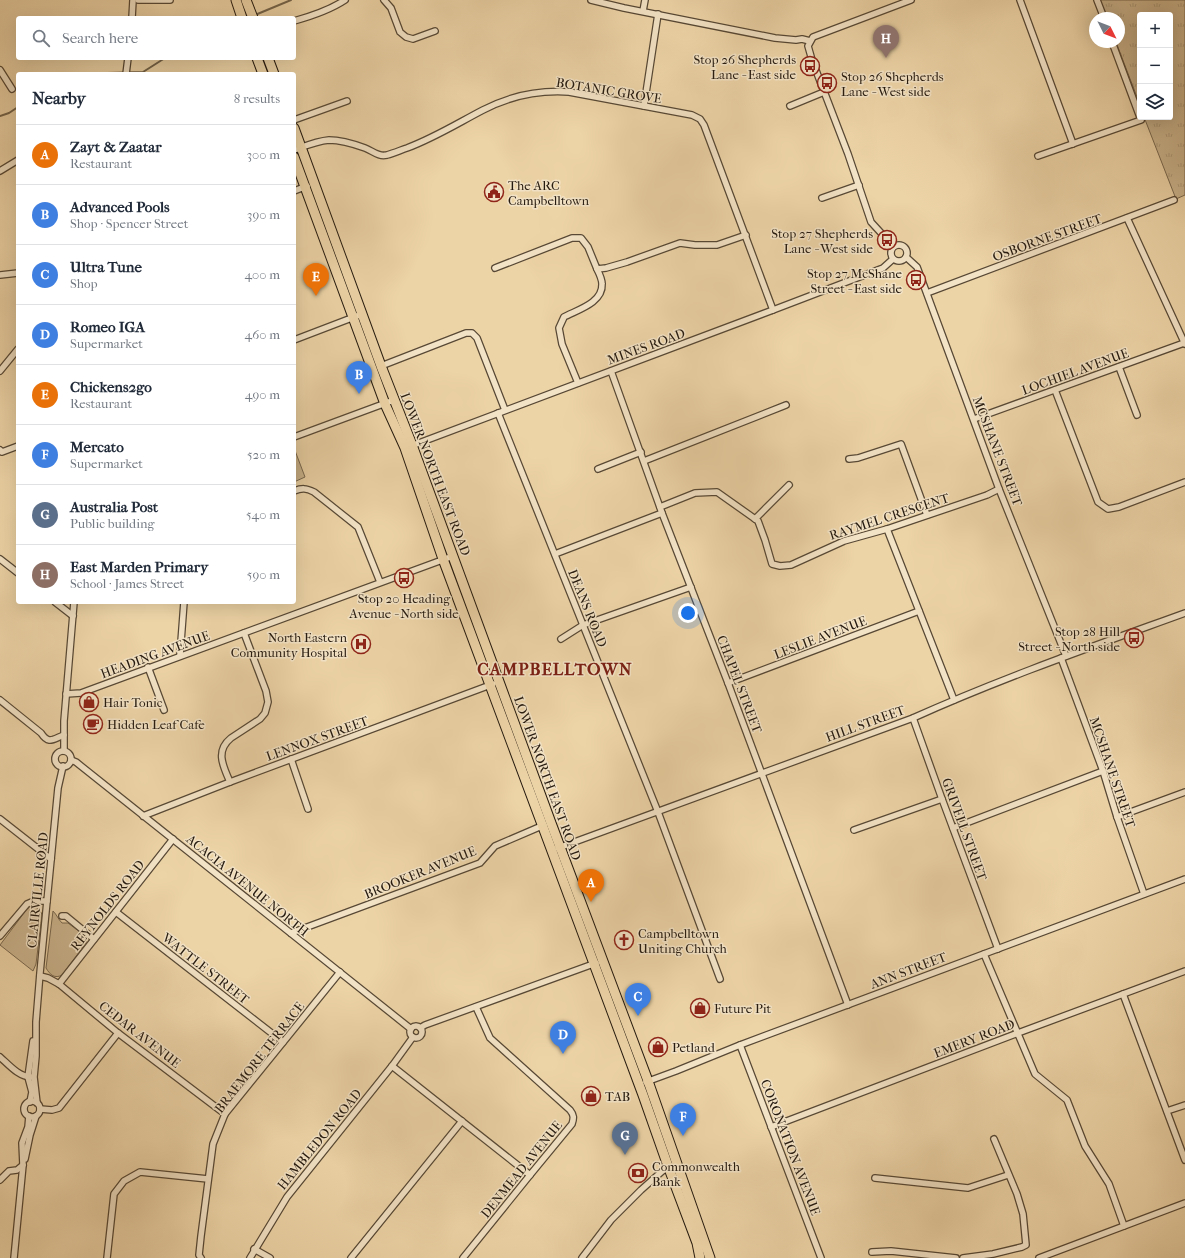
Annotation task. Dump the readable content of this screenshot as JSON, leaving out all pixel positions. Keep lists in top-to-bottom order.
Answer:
{
  "streets": {
    "main road": ["LOWER NORTH EAST ROAD"],
    "street": [
      "BOTANIC GROVE",
      "OSBORNE STREET",
      "MINES ROAD",
      "LOCHIEL AVENUE",
      "MCSHANE STREET",
      "RAYMEL CRESCENT",
      "DEANS ROAD",
      "LESLIE AVENUE",
      "HEADING AVENUE",
      "CHAPEL STREET",
      "HILL STREET",
      "LENNOX STREET",
      "GRIVELL STREET",
      "BROOKER AVENUE",
      "ACACIA AVENUE NORTH",
      "CLAIRVILLE ROAD",
      "REYNOLDS ROAD",
      "WATTLE STREET",
      "ANN STREET",
      "CEDAR AVENUE",
      "EMERY ROAD",
      "BRAEMORE TERRACE",
      "HAMBLEDON ROAD",
      "CORONATION AVENUE",
      "DENMEAD AVENUE"
    ]
  },
  "crossings": [
    ["BOTANIC GROVE", "MINES ROAD"],
    ["BOTANIC GROVE", "LOWER NORTH EAST ROAD"],
    ["OSBORNE STREET", "MCSHANE STREET"],
    ["MINES ROAD", "MCSHANE STREET"],
    ["MINES ROAD", "LOWER NORTH EAST ROAD"],
    ["MINES ROAD", "DEANS ROAD"],
    ["MINES ROAD", "CHAPEL STREET"],
    ["LOCHIEL AVENUE", "MCSHANE STREET"],
    ["MCSHANE STREET", "RAYMEL CRESCENT"],
    ["MCSHANE STREET", "HILL STREET"],
    ["MCSHANE STREET", "ANN STREET"],
    ["LOWER NORTH EAST ROAD", "HEADING AVENUE"],
    ["LOWER NORTH EAST ROAD", "HILL STREET"],
    ["LOWER NORTH EAST ROAD", "LENNOX STREET"],
    ["LOWER NORTH EAST ROAD", "BROOKER AVENUE"],
    ["LOWER NORTH EAST ROAD", "ANN STREET"],
    ["RAYMEL CRESCENT", "DEANS ROAD"],
    ["RAYMEL CRESCENT", "CHAPEL STREET"],
    ["DEANS ROAD", "HILL STREET"],
    ["LESLIE AVENUE", "CHAPEL STREET"],
    ["CHAPEL STREET", "HILL STREET"],
    ["CHAPEL STREET", "ANN STREET"],
    ["HILL STREET", "GRIVELL STREET"],
    ["LENNOX STREET", "ACACIA AVENUE NORTH"],
    ["GRIVELL STREET", "ANN STREET"],
    ["BROOKER AVENUE", "ACACIA AVENUE NORTH"],
    ["ACACIA AVENUE NORTH", "CLAIRVILLE ROAD"],
    ["ACACIA AVENUE NORTH", "REYNOLDS ROAD"],
    ["ACACIA AVENUE NORTH", "BRAEMORE TERRACE"],
    ["ACACIA AVENUE NORTH", "HAMBLEDON ROAD"],
    ["CLAIRVILLE ROAD", "CEDAR AVENUE"],
    ["REYNOLDS ROAD", "WATTLE STREET"],
    ["REYNOLDS ROAD", "CEDAR AVENUE"],
    ["WATTLE STREET", "BRAEMORE TERRACE"],
    ["ANN STREET", "CORONATION AVENUE"],
    ["CEDAR AVENUE", "BRAEMORE TERRACE"],
    ["EMERY ROAD", "CORONATION AVENUE"]
  ],
  "districts": ["CAMPBELLTOWN"],
  "places": {
    "bus stop": [
      "Stop 26 Shepherds Lane - East side",
      "Stop 26 Shepherds Lane - West side",
      "Stop 27 Shepherds Lane - West side",
      "Stop 27 McShane Street - East side",
      "Stop 20 Heading Avenue - North side",
      "Stop 28 Hill Street - North side"
    ],
    "public building": ["The ARC Campbelltown"],
    "hospital": ["North Eastern Community Hospital"],
    "shop": [
      "Hair Tonic",
      "Future Pit",
      "Petland",
      "TAB"
    ],
    "cafe": ["Hidden Leaf Cafe"],
    "church": ["Campbelltown Uniting Church"],
    "bank": ["Commonwealth Bank"]
  },
  "north": "bottom right",
  "page": {
    "map_buttons": ["+", "−"],
    "search": "Search here",
    "pins": [
      "H",
      "E",
      "B",
      "A",
      "C",
      "D",
      "F",
      "G"
    ],
    "heading": ["Nearby", "8 results"],
    "list": [
      {
        "mark": "A",
        "name": "Zayt & Zaatar",
        "note": "Restaurant",
        "value": "300 m"
      },
      {
        "mark": "B",
        "name": "Advanced Pools",
        "note": "Shop · Spencer Street",
        "value": "390 m"
      },
      {
        "mark": "C",
        "name": "Ultra Tune",
        "note": "Shop",
        "value": "400 m"
      },
      {
        "mark": "D",
        "name": "Romeo IGA",
        "note": "Supermarket",
        "value": "460 m"
      },
      {
        "mark": "E",
        "name": "Chickens2go",
        "note": "Restaurant",
        "value": "490 m"
      },
      {
        "mark": "F",
        "name": "Mercato",
        "note": "Supermarket",
        "value": "520 m"
      },
      {
        "mark": "G",
        "name": "Australia Post",
        "note": "Public building",
        "value": "540 m"
      },
      {
        "mark": "H",
        "name": "East Marden Primary",
        "note": "School · James Street",
        "value": "590 m"
      }
    ]
  }
}
